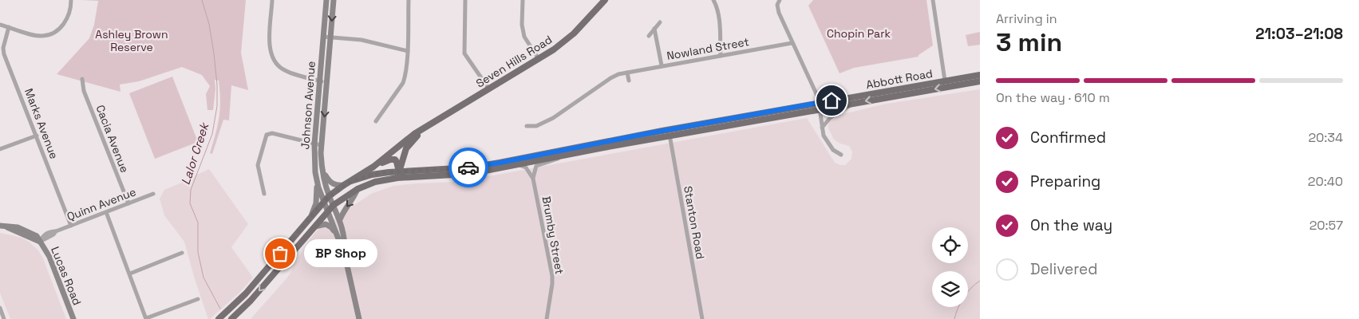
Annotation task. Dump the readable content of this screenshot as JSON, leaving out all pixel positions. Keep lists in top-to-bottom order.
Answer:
{
  "streets": {
    "main road": [
      "Seven Hills Road",
      "Abbott Road",
      "Johnson Avenue",
      "Lucas Road"
    ],
    "street": [
      "Nowland Street",
      "Marks Avenue",
      "Cacia Avenue",
      "Quinn Avenue",
      "Stanton Road",
      "Brumby Street"
    ]
  },
  "crossings": [
    ["Seven Hills Road", "Abbott Road"],
    ["Seven Hills Road", "Johnson Avenue"],
    ["Abbott Road", "Stanton Road"],
    ["Marks Avenue", "Quinn Avenue"],
    ["Cacia Avenue", "Quinn Avenue"],
    ["Quinn Avenue", "Lucas Road"]
  ],
  "water": ["Lalor Creek"],
  "parks": ["Chopin Park", "Ashley Brown Reserve"],
  "places": ["BP Shop"],
  "page": {
    "heading": ["3 min", "Arriving in", "21:03–21:08"],
    "bar": "On the way · 610 m",
    "list": [
      ["Confirmed", "20:34"],
      ["Preparing", "20:40"],
      ["On the way", "20:57"],
      "Delivered"
    ],
    "bubble": "BP Shop"
  }
}
